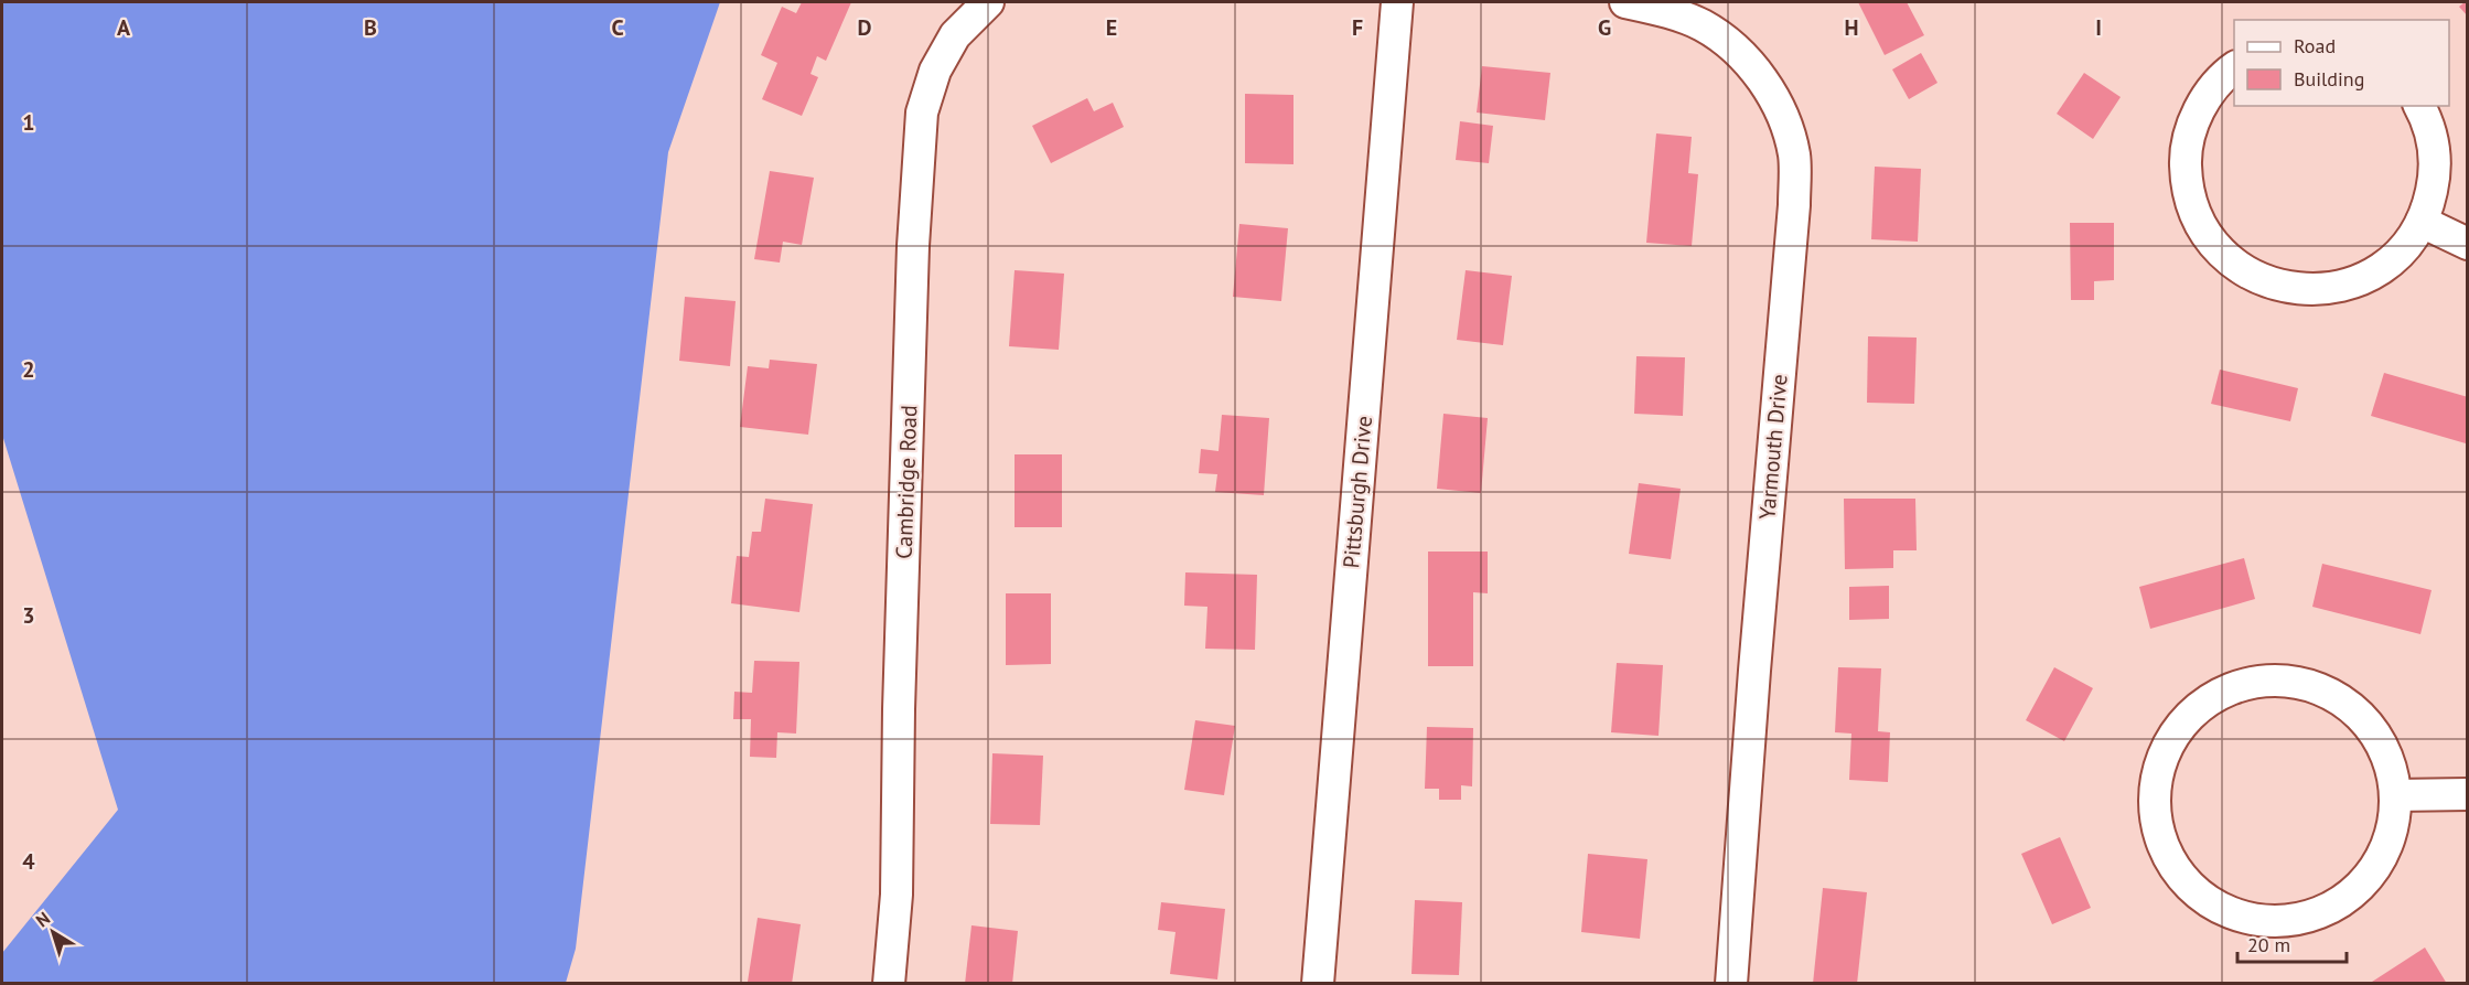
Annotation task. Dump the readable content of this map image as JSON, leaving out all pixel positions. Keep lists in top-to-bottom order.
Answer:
{
  "streets": {
    "street": ["Yarmouth Drive", "Cambridge Road", "Pittsburgh Drive"]
  },
  "legend": ["Road", "Building"],
  "scale_bar": "20 m",
  "north": "top left",
  "grid": {
    "columns": [
      "A",
      "B",
      "C",
      "D",
      "E",
      "F",
      "G",
      "H",
      "I"
    ],
    "rows": [
      "1",
      "2",
      "3",
      "4"
    ]
  }
}
